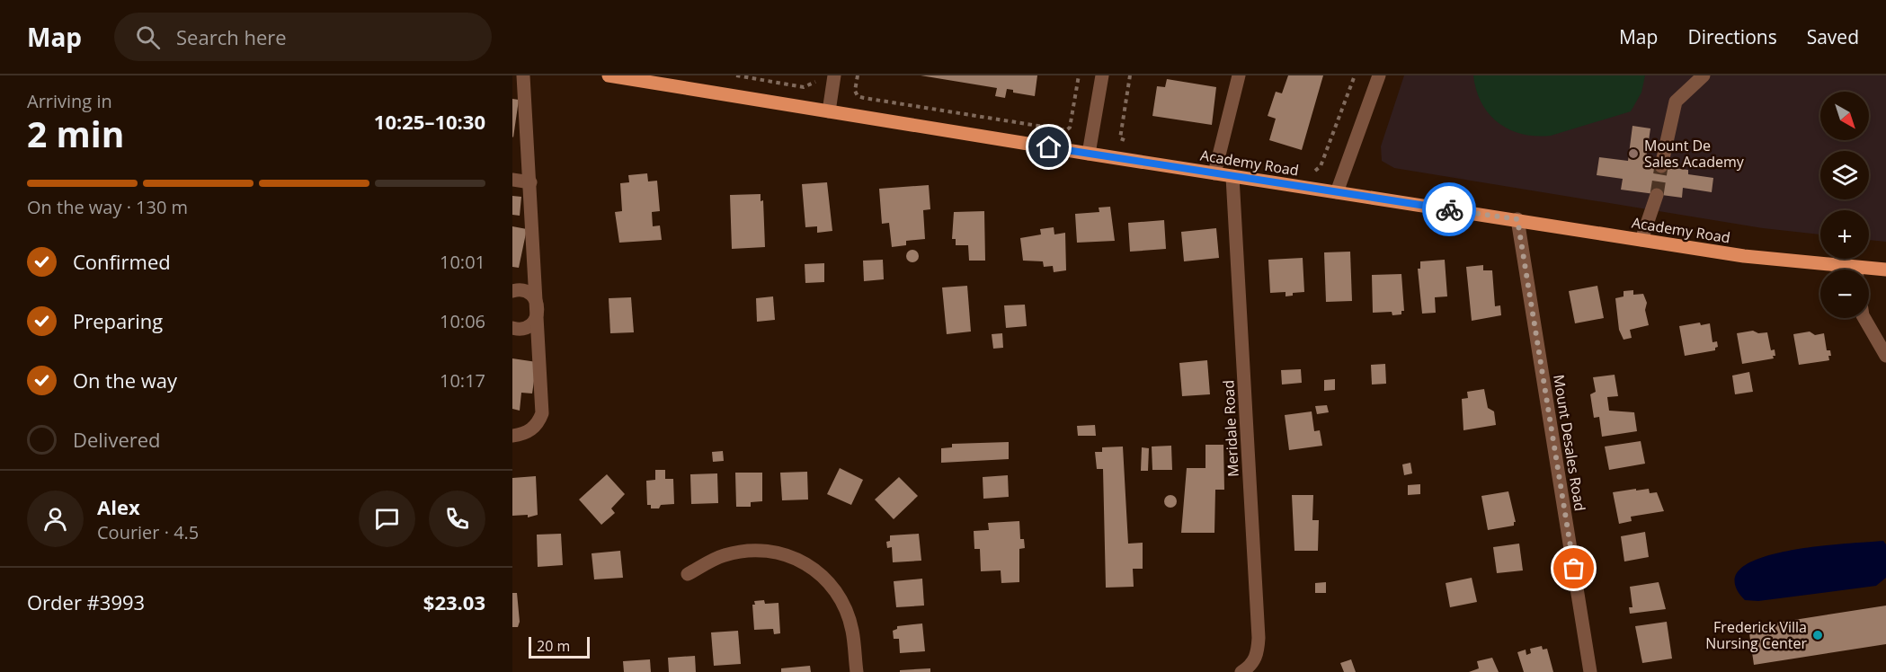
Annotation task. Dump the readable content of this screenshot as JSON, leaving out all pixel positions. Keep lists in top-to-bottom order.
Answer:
{
  "streets": {
    "main road": ["Academy Road"],
    "street": ["Meridale Road", "Mount Desales Road"]
  },
  "crossings": [
    ["Academy Road", "Meridale Road"],
    ["Academy Road", "Mount Desales Road"]
  ],
  "places": ["Mount De Sales Academy", "Frederick Villa Nursing Center"],
  "scale_bar": "20 m",
  "north": "bottom right",
  "page": {
    "header": "Map",
    "search": "Search here",
    "nav": ["Map", "Directions", "Saved"],
    "heading": ["2 min", "Arriving in", "10:25–10:30"],
    "panel": [
      "Alex",
      "Courier · 4.5",
      "Order #3993",
      "$23.03"
    ],
    "map_buttons": ["+", "−"],
    "bar": "On the way · 130 m",
    "list": [
      ["Confirmed", "10:01"],
      ["Preparing", "10:06"],
      ["On the way", "10:17"],
      "Delivered"
    ],
    "scale": "20 m"
  }
}
